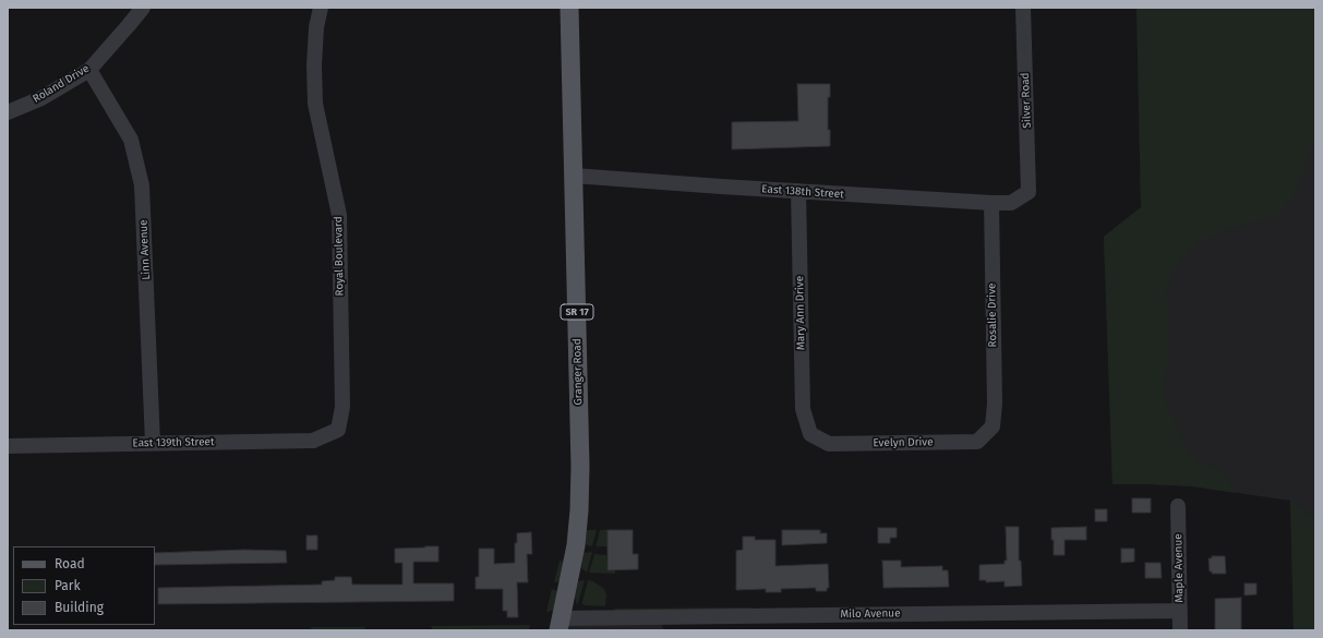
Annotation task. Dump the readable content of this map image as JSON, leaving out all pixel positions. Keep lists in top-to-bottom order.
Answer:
{
  "streets": {
    "main road": ["SR 17", "Granger Road"],
    "street": [
      "Roland Drive",
      "Silver Road",
      "East 138th Street",
      "Linn Avenue",
      "Royal Boulevard",
      "Mary Ann Drive",
      "Rosalie Drive",
      "East 139th Street",
      "Evelyn Drive",
      "Maple Avenue",
      "Milo Avenue"
    ]
  },
  "crossings": [
    ["Roland Drive", "Linn Avenue"],
    ["Silver Road", "East 138th Street"],
    ["East 138th Street", "Mary Ann Drive"],
    ["East 138th Street", "Rosalie Drive"],
    ["East 138th Street", "Granger Road"],
    ["Linn Avenue", "East 139th Street"],
    ["Royal Boulevard", "East 139th Street"],
    ["Mary Ann Drive", "Evelyn Drive"],
    ["Rosalie Drive", "Evelyn Drive"],
    ["Granger Road", "Milo Avenue"],
    ["Maple Avenue", "Milo Avenue"]
  ],
  "legend": ["Road", "Park", "Building"]
}
